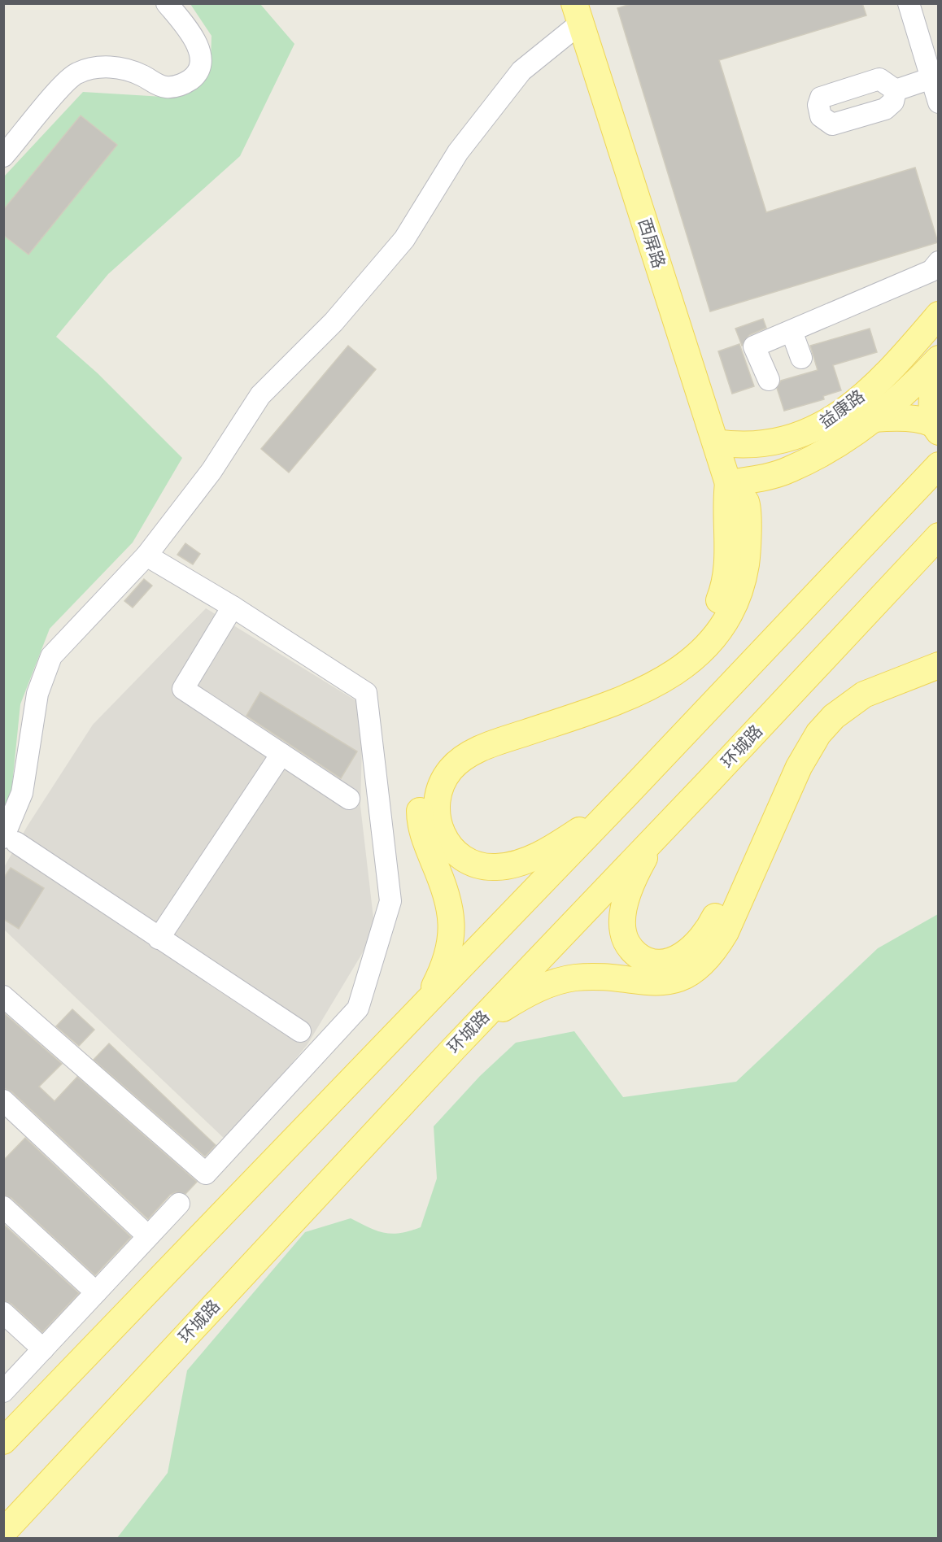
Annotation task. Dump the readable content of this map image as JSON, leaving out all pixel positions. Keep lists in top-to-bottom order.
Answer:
{
  "streets": {
    "main road": ["西屏路", "益康路", "环城路"]
  },
  "crossings": [
    ["西屏路", "益康路"]
  ]
}
